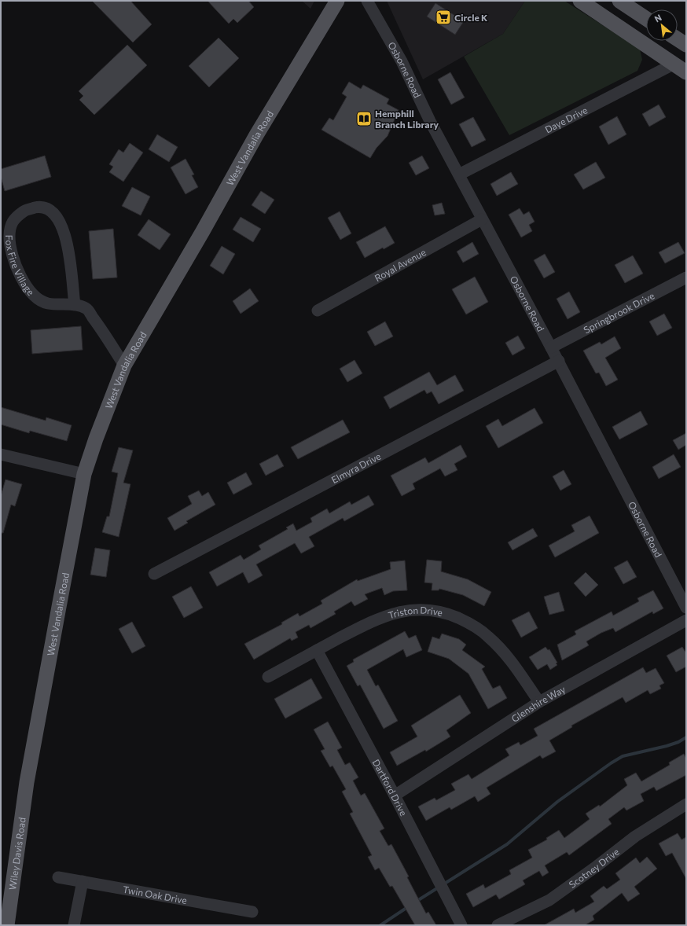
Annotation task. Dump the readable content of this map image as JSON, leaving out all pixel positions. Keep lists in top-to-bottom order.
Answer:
{
  "streets": {
    "main road": ["West Vandalia Road", "Wiley Davis Road"],
    "street": [
      "Osborne Road",
      "Daye Drive",
      "Fox Fire Village",
      "Royal Avenue",
      "Springbrook Drive",
      "Elmyra Drive",
      "Triston Drive",
      "Glenshire Way",
      "Dartford Drive",
      "Scotney Drive",
      "Twin Oak Drive"
    ]
  },
  "crossings": [
    ["Osborne Road", "Daye Drive"],
    ["Osborne Road", "Royal Avenue"],
    ["Osborne Road", "Springbrook Drive"],
    ["Osborne Road", "Elmyra Drive"],
    ["West Vandalia Road", "Fox Fire Village"],
    ["West Vandalia Road", "Wiley Davis Road"],
    ["Triston Drive", "Glenshire Way"],
    ["Triston Drive", "Dartford Drive"],
    ["Glenshire Way", "Dartford Drive"]
  ],
  "places": {
    "supermarket": ["Circle K"],
    "library": ["Hemphill Branch Library"]
  },
  "north": "top left"
}
